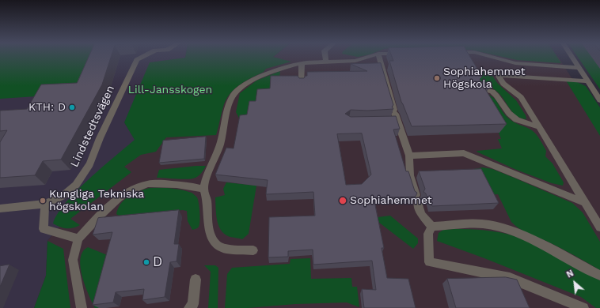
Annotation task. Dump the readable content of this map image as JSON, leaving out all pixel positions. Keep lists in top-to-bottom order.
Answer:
{
  "streets": {
    "street": ["Lindstedtsvägen"]
  },
  "parks": ["Lill-Jansskogen"],
  "places": [
    "Sophiahemmet Högskola",
    "KTH: D",
    "Kungliga Tekniska högskolan",
    "Sophiahemmet",
    "D"
  ],
  "north": "top left"
}
